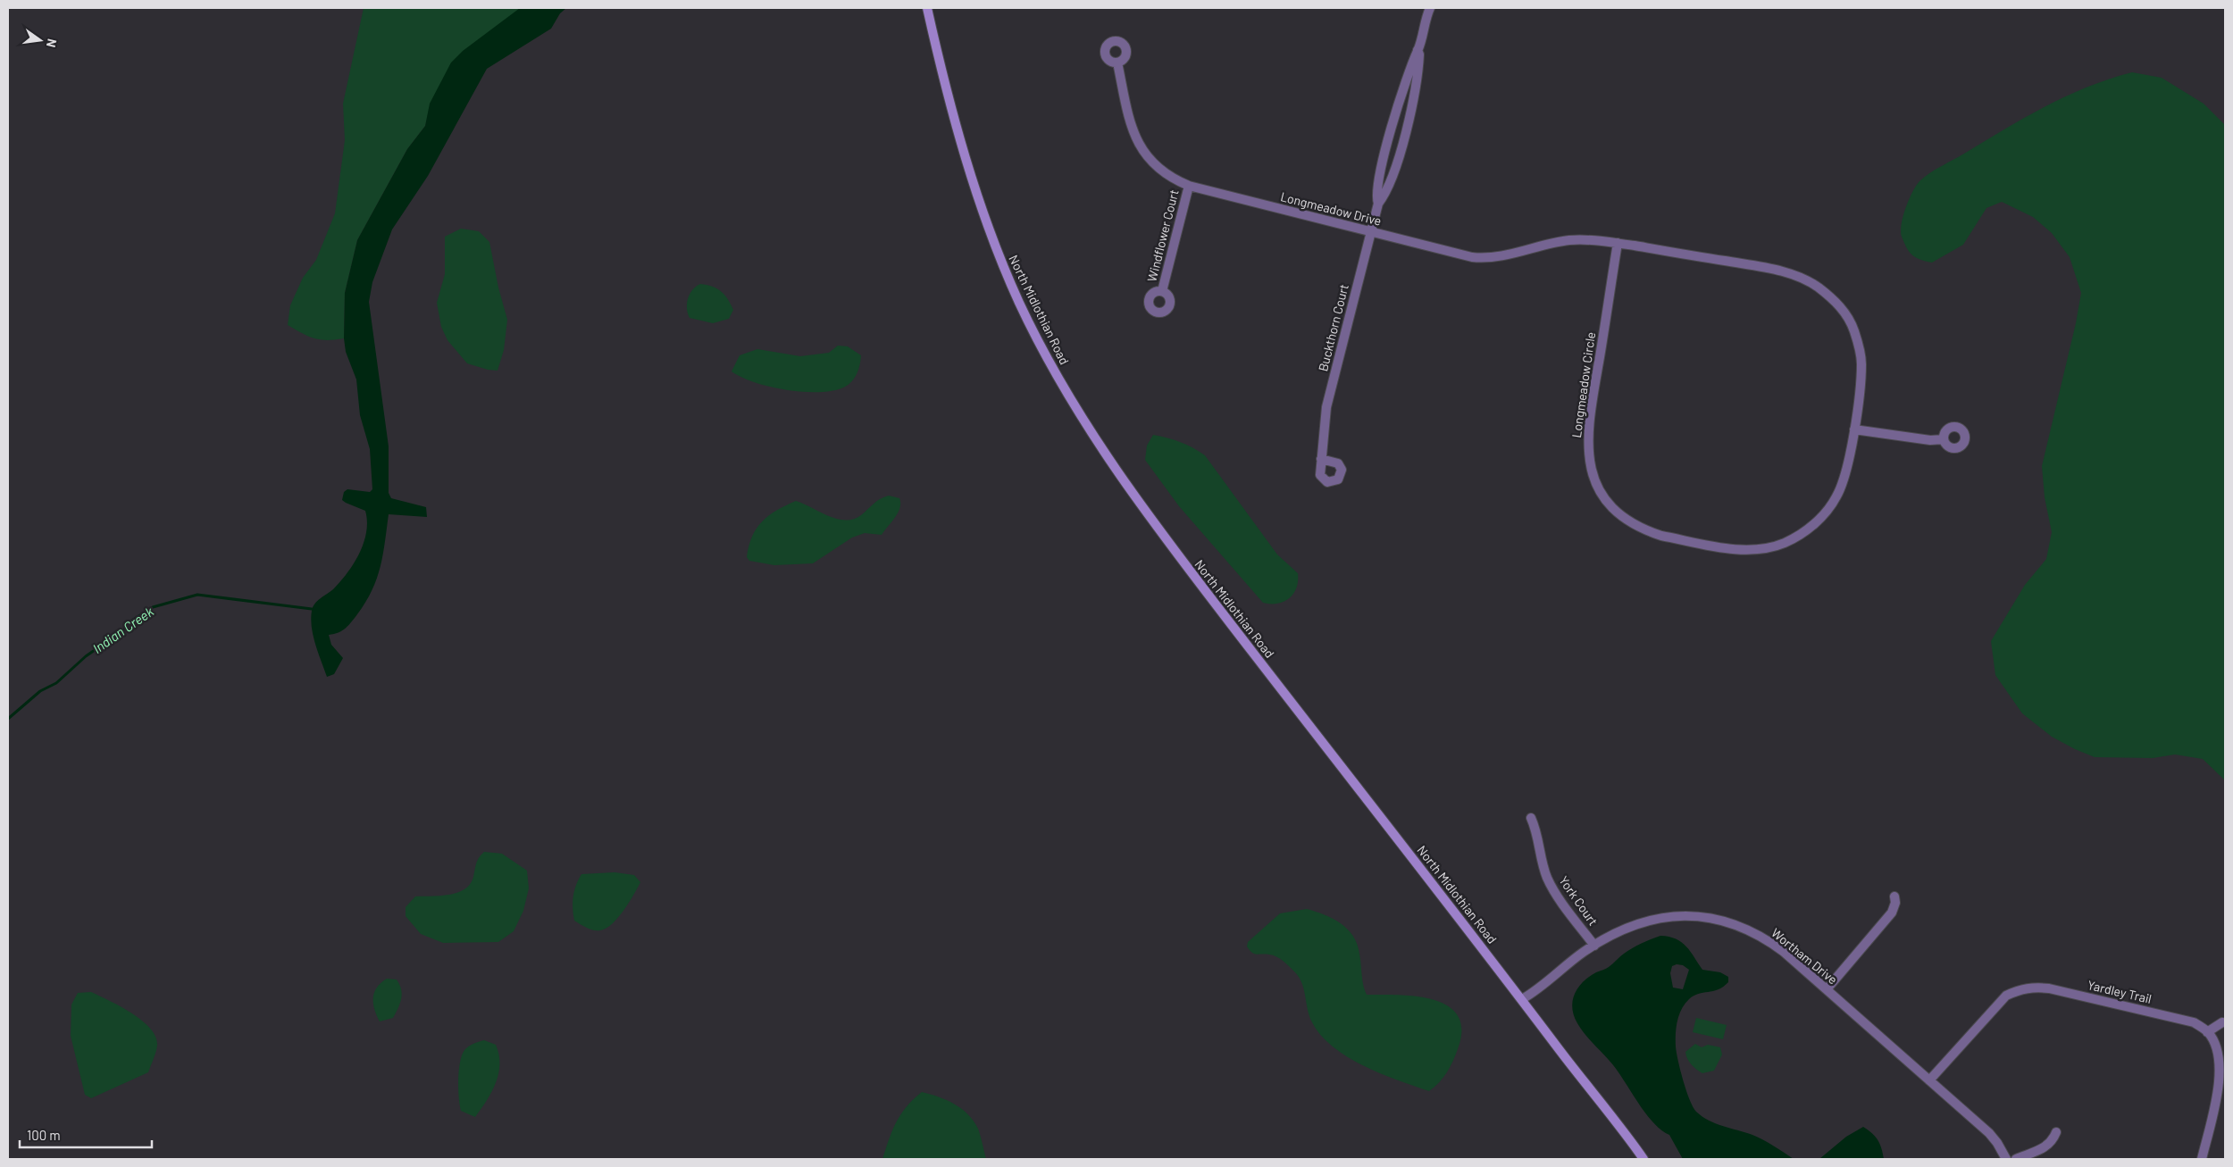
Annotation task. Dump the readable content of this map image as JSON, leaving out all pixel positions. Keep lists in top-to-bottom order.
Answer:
{
  "streets": {
    "main road": ["North Midlothian Road"],
    "street": [
      "Longmeadow Drive",
      "Windflower Court",
      "Buckthorn Court",
      "Longmeadow Circle",
      "York Court",
      "Wortham Drive",
      "Yardley Trail"
    ]
  },
  "crossings": [
    ["Longmeadow Drive", "Windflower Court"],
    ["Longmeadow Drive", "Buckthorn Court"],
    ["Longmeadow Drive", "Longmeadow Circle"],
    ["North Midlothian Road", "Wortham Drive"],
    ["York Court", "Wortham Drive"],
    ["Wortham Drive", "Yardley Trail"]
  ],
  "water": ["Indian Creek"],
  "scale_bar": "100 m",
  "north": "right"
}
